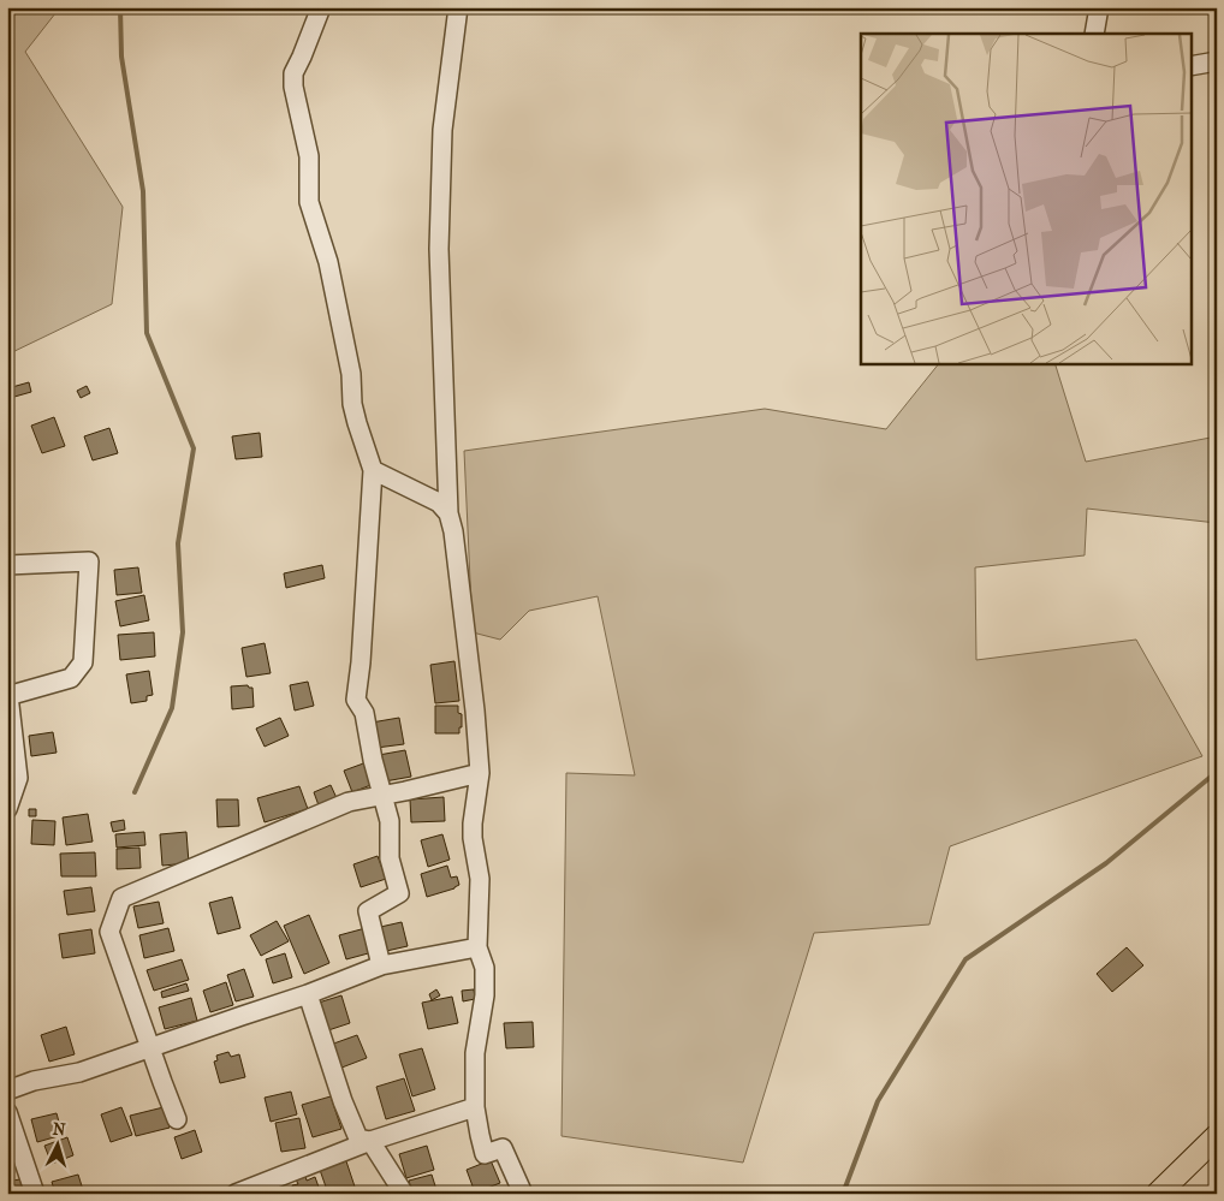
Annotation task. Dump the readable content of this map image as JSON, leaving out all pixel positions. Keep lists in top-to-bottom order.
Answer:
{
  "north": "top"
}
